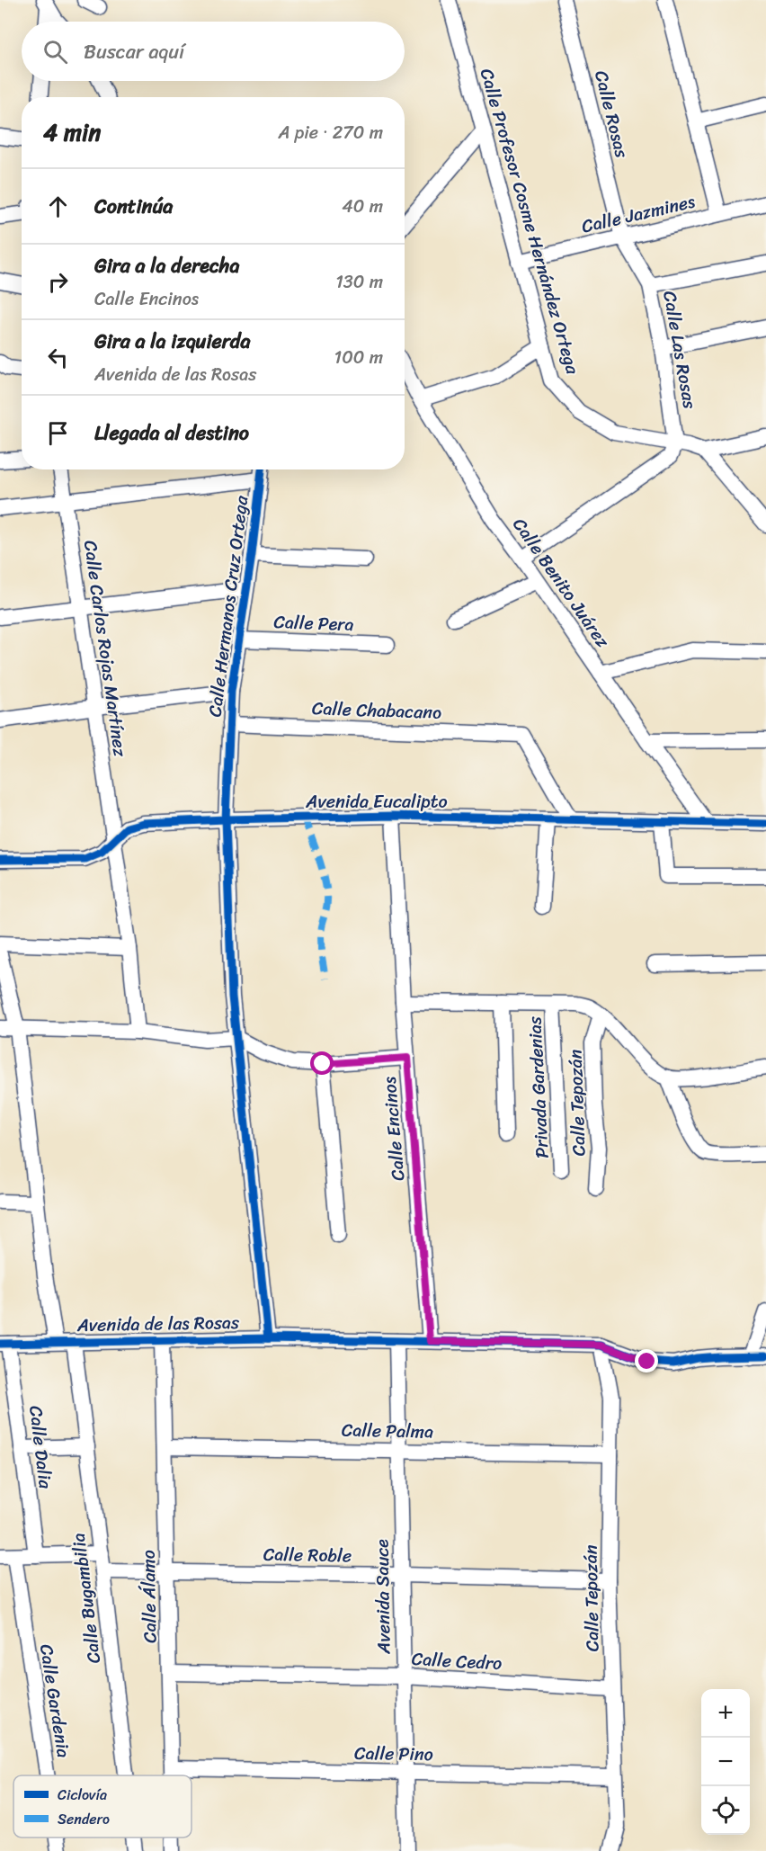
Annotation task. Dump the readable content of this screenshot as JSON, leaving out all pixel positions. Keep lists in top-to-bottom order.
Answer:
{
  "streets": {
    "street": [
      "Calle Rosas",
      "Calle Jazmines",
      "Calle Profesor Cosme Hernández Ortega",
      "Calle Las Rosas",
      "Calle Benito Juárez",
      "Calle Hermanos Cruz Ortega",
      "Calle Pera",
      "Calle Carlos Rojas Martínez",
      "Calle Chabacano",
      "Avenida Eucalipto",
      "Privada Gardenias",
      "Calle Tepozán",
      "Calle Encinos",
      "Avenida de las Rosas",
      "Calle Palma",
      "Calle Dalia",
      "Calle Roble",
      "Calle Álamo",
      "Avenida Sauce",
      "Calle Bugambilia",
      "Calle Cedro",
      "Calle Gardenia",
      "Calle Pino"
    ]
  },
  "crossings": [
    ["Calle Rosas", "Calle Jazmines"],
    ["Calle Rosas", "Calle Las Rosas"],
    ["Calle Jazmines", "Calle Profesor Cosme Hernández Ortega"],
    ["Calle Jazmines", "Calle Las Rosas"],
    ["Calle Profesor Cosme Hernández Ortega", "Calle Las Rosas"],
    ["Calle Benito Juárez", "Avenida Eucalipto"],
    ["Calle Hermanos Cruz Ortega", "Calle Pera"],
    ["Calle Hermanos Cruz Ortega", "Calle Chabacano"],
    ["Calle Hermanos Cruz Ortega", "Avenida Eucalipto"],
    ["Calle Hermanos Cruz Ortega", "Avenida de las Rosas"],
    ["Calle Carlos Rojas Martínez", "Avenida Eucalipto"],
    ["Calle Chabacano", "Avenida Eucalipto"],
    ["Avenida Eucalipto", "Calle Encinos"],
    ["Calle Tepozán", "Avenida de las Rosas"],
    ["Calle Tepozán", "Calle Palma"],
    ["Calle Tepozán", "Calle Roble"],
    ["Calle Tepozán", "Calle Cedro"],
    ["Calle Tepozán", "Calle Pino"],
    ["Calle Encinos", "Avenida de las Rosas"],
    ["Avenida de las Rosas", "Calle Dalia"],
    ["Avenida de las Rosas", "Calle Álamo"],
    ["Avenida de las Rosas", "Avenida Sauce"],
    ["Avenida de las Rosas", "Calle Bugambilia"],
    ["Calle Palma", "Calle Álamo"],
    ["Calle Palma", "Avenida Sauce"],
    ["Calle Roble", "Calle Álamo"],
    ["Calle Roble", "Avenida Sauce"],
    ["Calle Roble", "Calle Bugambilia"],
    ["Calle Álamo", "Calle Cedro"],
    ["Calle Álamo", "Calle Pino"],
    ["Avenida Sauce", "Calle Cedro"],
    ["Avenida Sauce", "Calle Pino"]
  ],
  "legend": ["Ciclovía", "Sendero"],
  "page": {
    "search": "Buscar aquí",
    "heading": ["4 min", "A pie · 270 m"],
    "list": [
      ["Continúa", "40 m"],
      ["Gira a la derecha", "Calle Encinos", "130 m"],
      ["Gira a la izquierda", "Avenida de las Rosas", "100 m"],
      "Llegada al destino"
    ],
    "map_buttons": ["+", "−"]
  }
}
